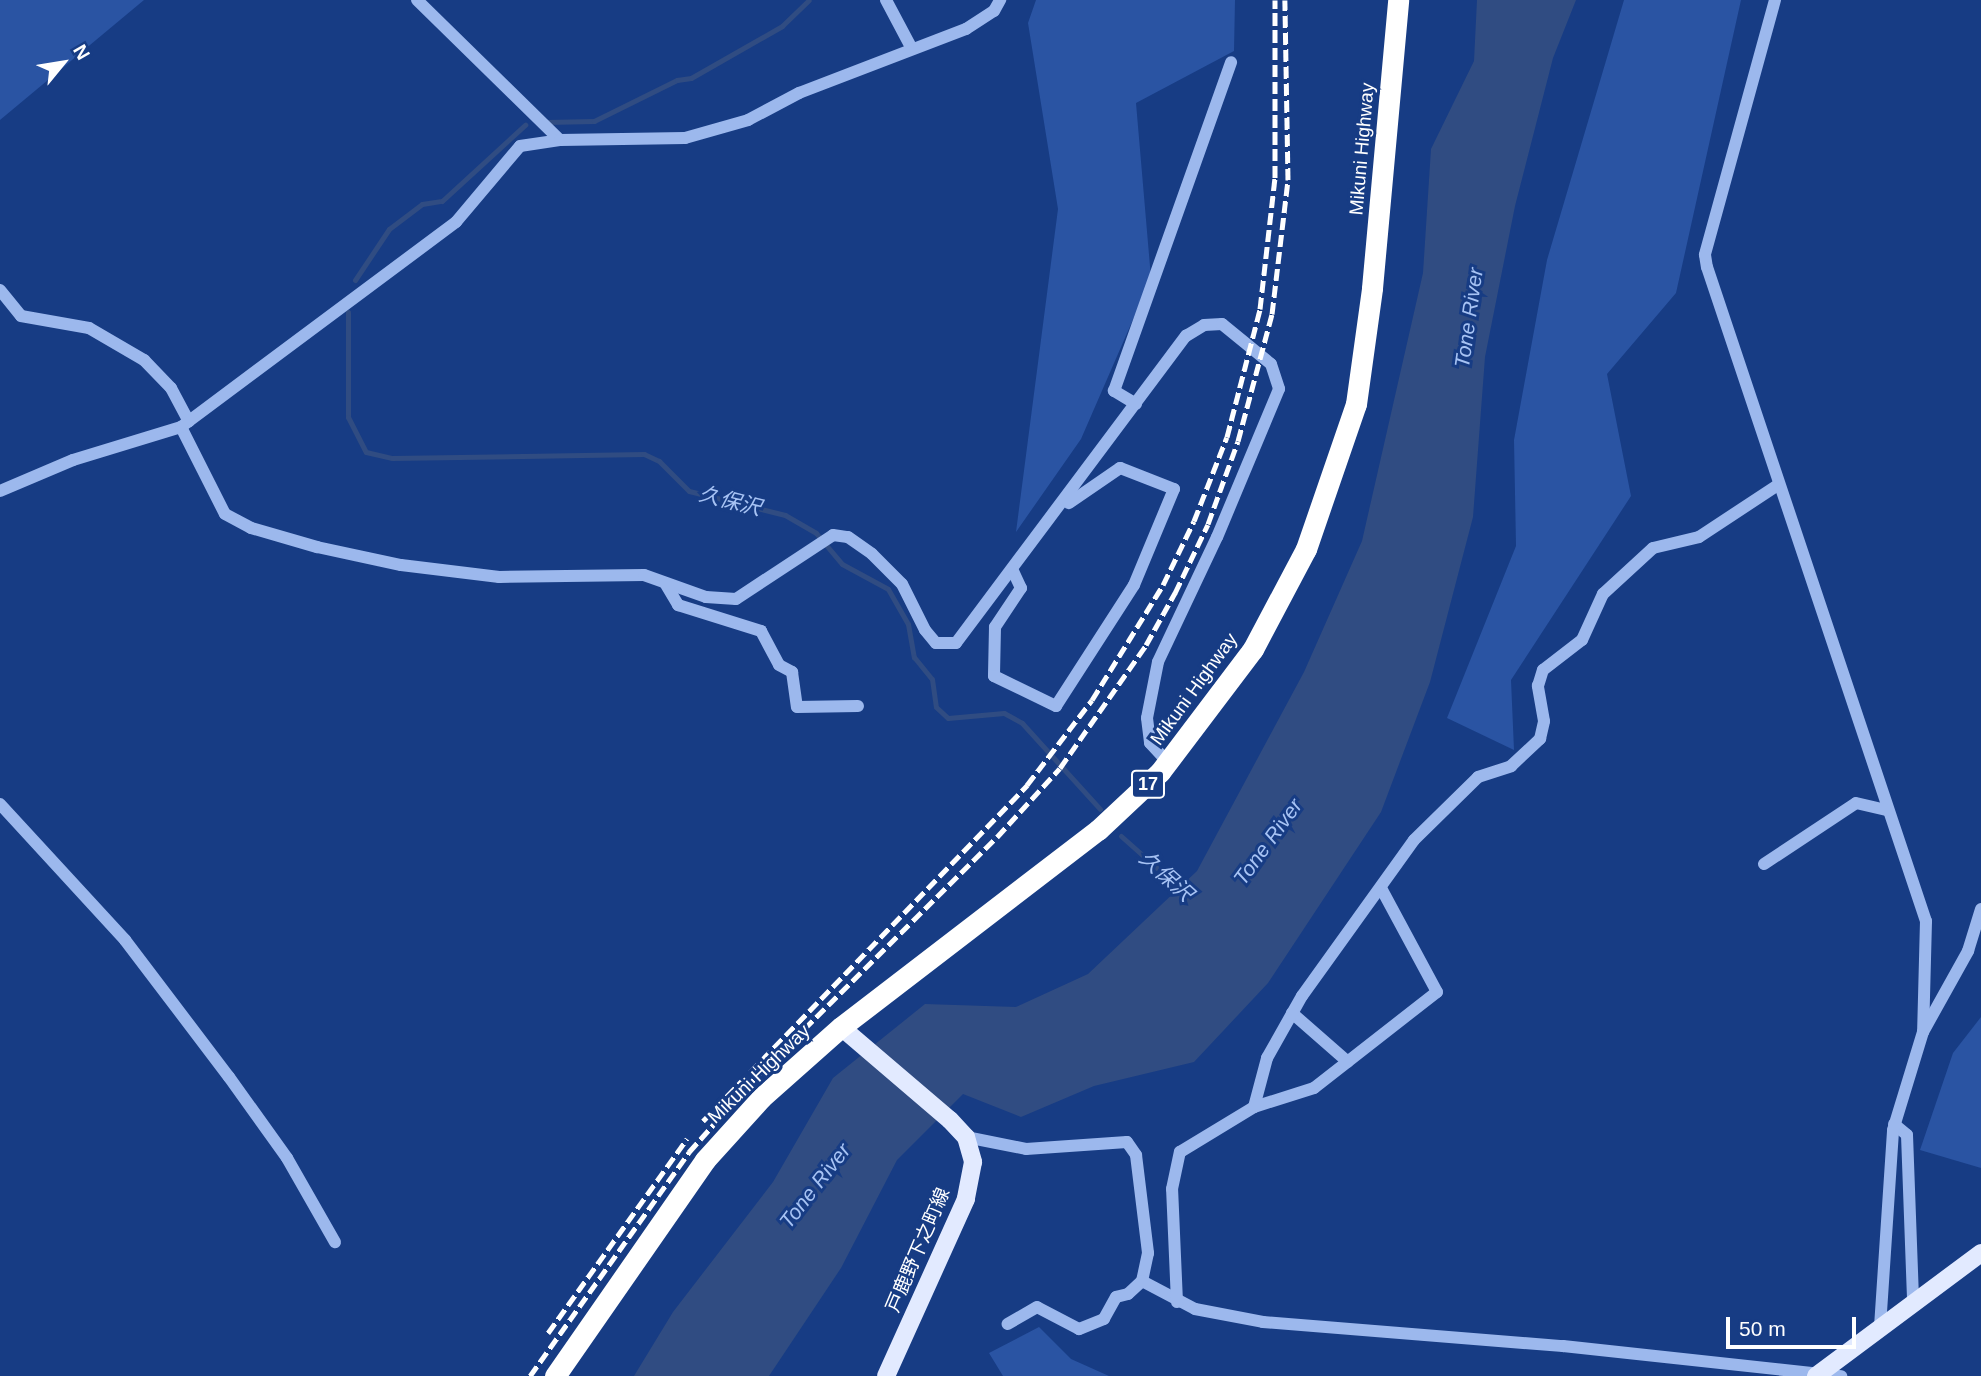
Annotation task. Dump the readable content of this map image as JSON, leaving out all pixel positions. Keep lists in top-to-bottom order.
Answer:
{
  "streets": {
    "highway": ["Mikuni Highway", "17"],
    "main road": ["戸鹿野下之町線"]
  },
  "water": ["Tone River", "久保沢"],
  "scale_bar": "50 m",
  "north": "top right"
}
